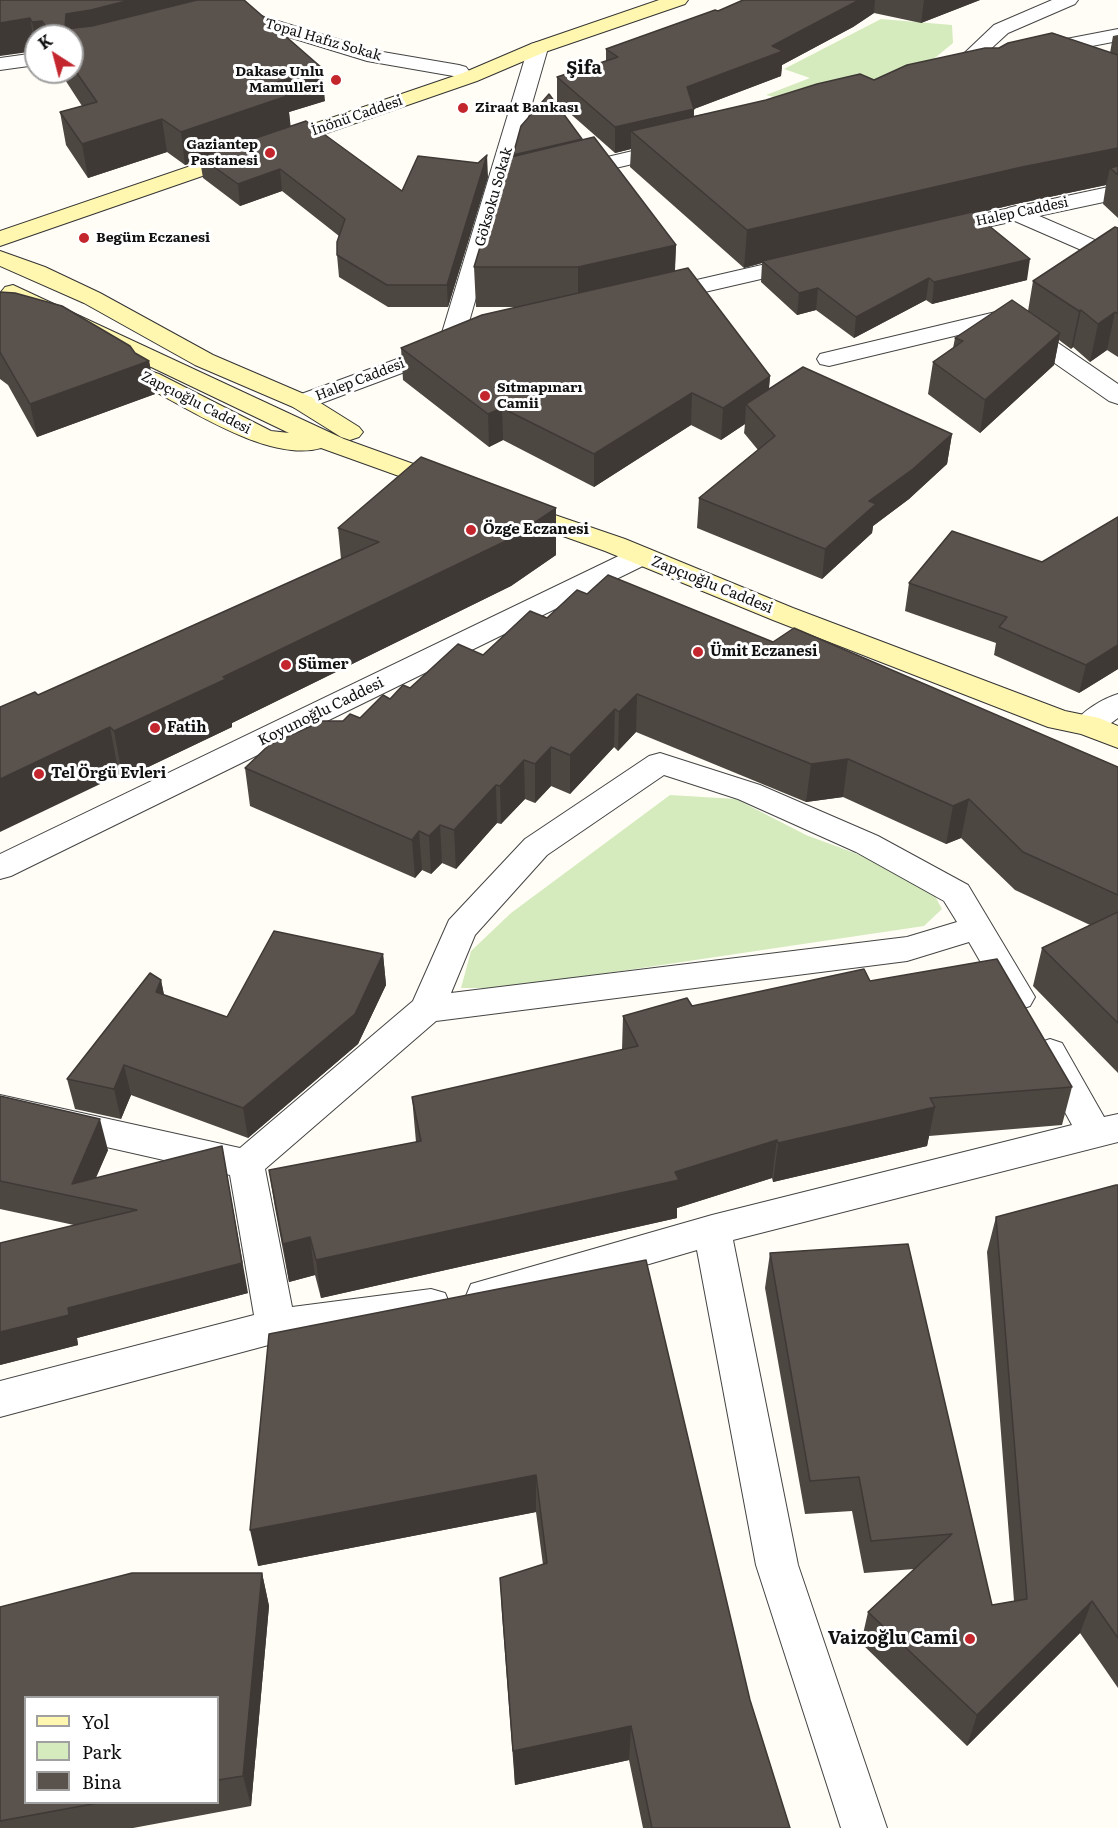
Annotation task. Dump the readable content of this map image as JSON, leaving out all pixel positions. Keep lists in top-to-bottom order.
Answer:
{
  "streets": {
    "main road": ["İnönü Caddesi", "Zapçıoğlu Caddesi"],
    "street": [
      "Topal Hafız Sokak",
      "Göksoku Sokak",
      "Halep Caddesi",
      "Koyunoğlu Caddesi"
    ]
  },
  "crossings": [
    ["Topal Hafız Sokak", "İnönü Caddesi"],
    ["İnönü Caddesi", "Göksoku Sokak"],
    ["Göksoku Sokak", "Halep Caddesi"],
    ["Halep Caddesi", "Zapçıoğlu Caddesi"],
    ["Zapçıoğlu Caddesi", "Koyunoğlu Caddesi"]
  ],
  "districts": ["Şifa"],
  "places": [
    "Dakase Unlu Mamulleri",
    "Ziraat Bankası",
    "Gaziantep Pastanesi",
    "Begüm Eczanesi",
    "Sıtmapınarı Camii",
    "Özge Eczanesi",
    "Ümit Eczanesi",
    "Sümer",
    "Fatih",
    "Tel Örgü Evleri",
    "Vaizoğlu Cami"
  ],
  "legend": ["Yol", "Park", "Bina"],
  "north": "top left"
}
